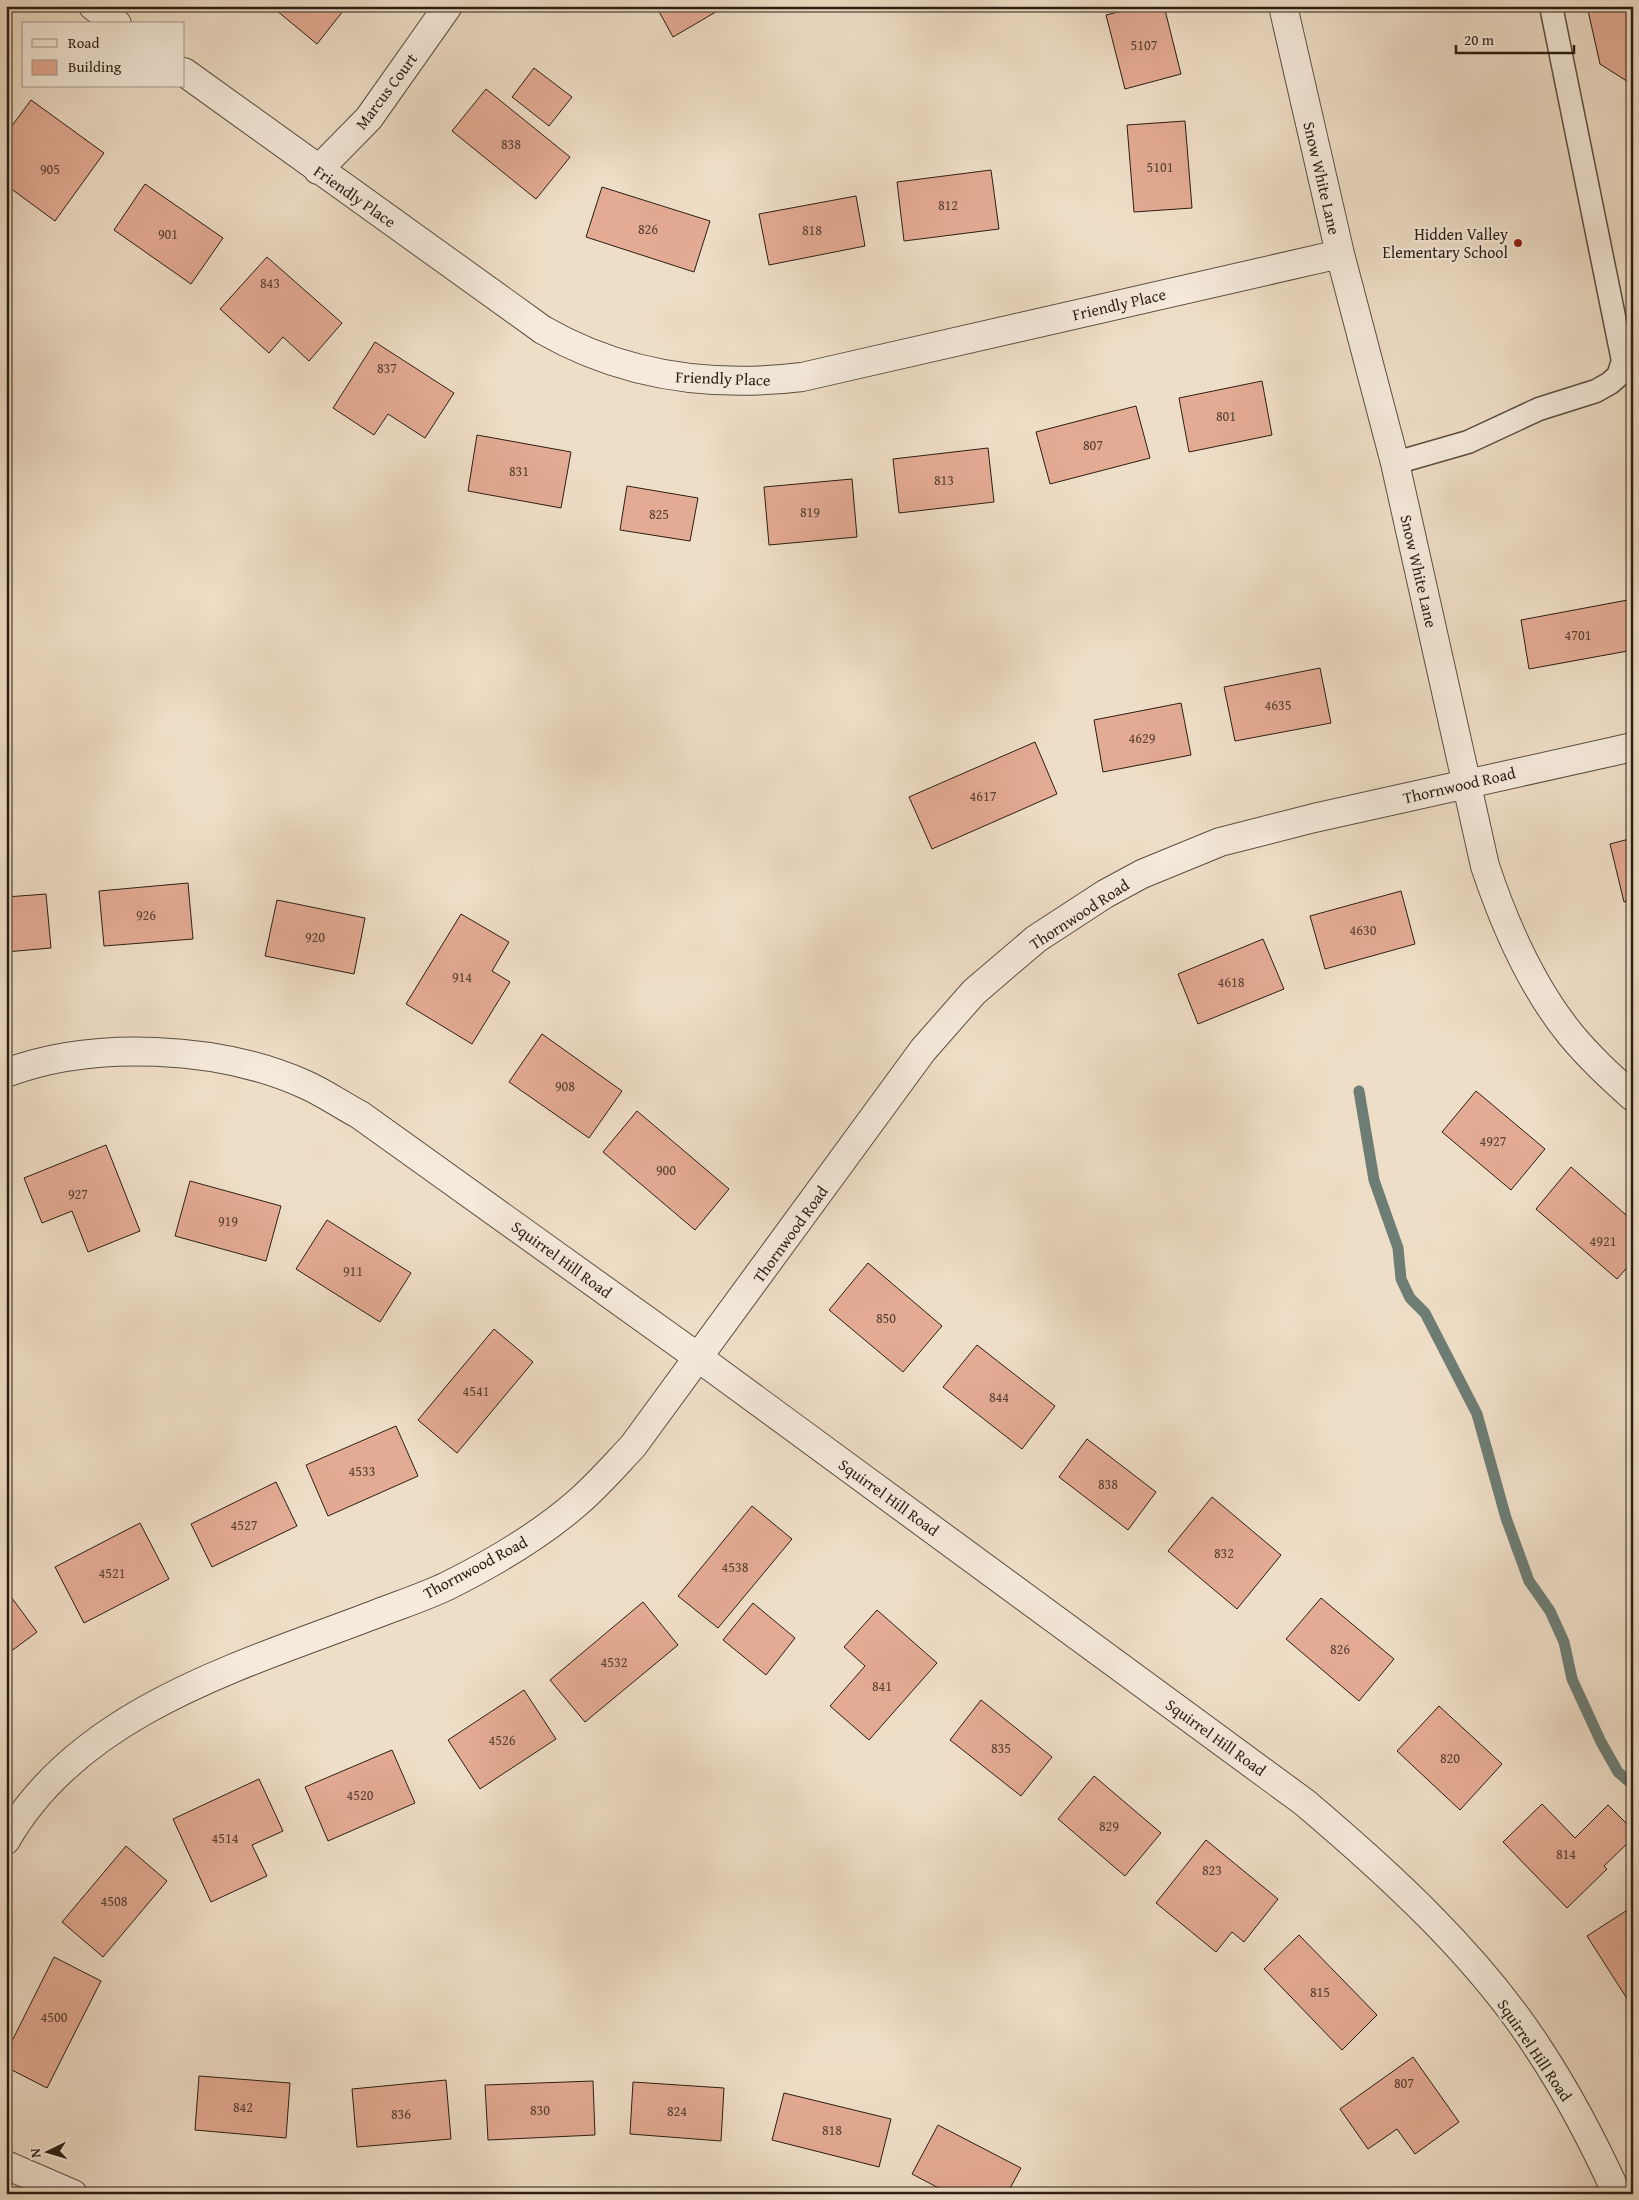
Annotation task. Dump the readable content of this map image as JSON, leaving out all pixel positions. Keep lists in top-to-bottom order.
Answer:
{
  "streets": {
    "street": [
      "Marcus Court",
      "Snow White Lane",
      "Friendly Place",
      "Thornwood Road",
      "Squirrel Hill Road"
    ]
  },
  "crossings": [
    ["Marcus Court", "Friendly Place"],
    ["Snow White Lane", "Friendly Place"],
    ["Snow White Lane", "Thornwood Road"],
    ["Thornwood Road", "Squirrel Hill Road"]
  ],
  "places": ["Hidden Valley Elementary School"],
  "house_numbers": [
    "5107",
    "838",
    "5101",
    "905",
    "812",
    "826",
    "818",
    "901",
    "843",
    "837",
    "801",
    "807",
    "831",
    "813",
    "819",
    "825",
    "4701",
    "4635",
    "4629",
    "4617",
    "926",
    "4630",
    "920",
    "914",
    "4618",
    "908",
    "4927",
    "900",
    "927",
    "919",
    "4921",
    "911",
    "850",
    "4541",
    "844",
    "4533",
    "838",
    "4527",
    "832",
    "4538",
    "4521",
    "826",
    "4532",
    "841",
    "4526",
    "835",
    "820",
    "4520",
    "829",
    "4514",
    "814",
    "823",
    "4508",
    "815",
    "4500",
    "807",
    "842",
    "830",
    "824",
    "836",
    "818"
  ],
  "legend": ["Road", "Building"],
  "scale_bar": "20 m",
  "north": "left"
}
